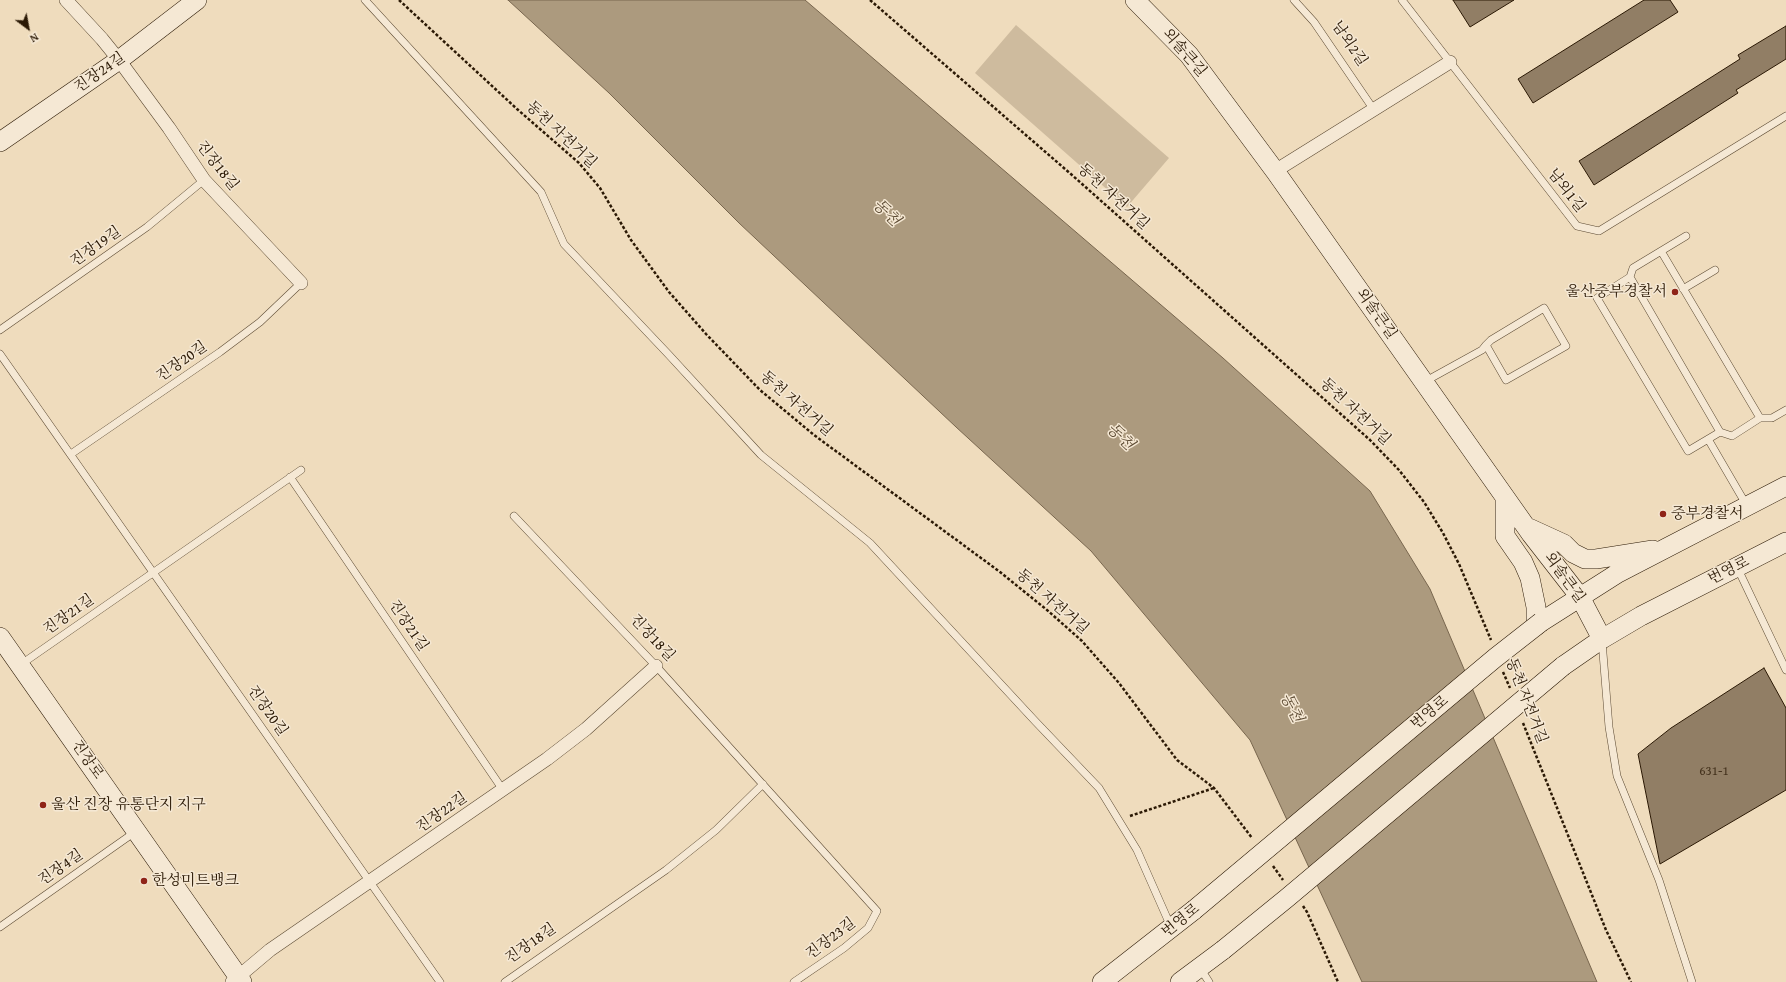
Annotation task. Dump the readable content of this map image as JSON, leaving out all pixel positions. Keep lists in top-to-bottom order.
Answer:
{
  "streets": {
    "main road": [
      "외솔큰길",
      "진장24길",
      "번영로",
      "진장로"
    ],
    "street": ["진장18길", "진장22길"],
    "lane": [
      "남외2길",
      "남외1길",
      "진장19길",
      "진장20길",
      "진장21길",
      "진장4길",
      "진장23길"
    ],
    "path": ["동천 자전거길"]
  },
  "crossings": [
    ["외솔큰길", "번영로"],
    ["진장24길", "진장18길"],
    ["진장18길", "진장19길"],
    ["진장18길", "진장20길"],
    ["진장18길", "진장22길"],
    ["진장18길", "진장23길"],
    ["진장20길", "진장21길"],
    ["진장20길", "진장22길"],
    ["진장21길", "진장로"],
    ["진장21길", "진장22길"],
    ["진장로", "진장22길"],
    ["진장로", "진장4길"]
  ],
  "water": ["동천"],
  "places": [
    "울산중부경찰서",
    "중부경찰서",
    "울산 진장 유통단지 지구",
    "한성미트뱅크"
  ],
  "house_numbers": ["631-1"],
  "north": "bottom right"
}
